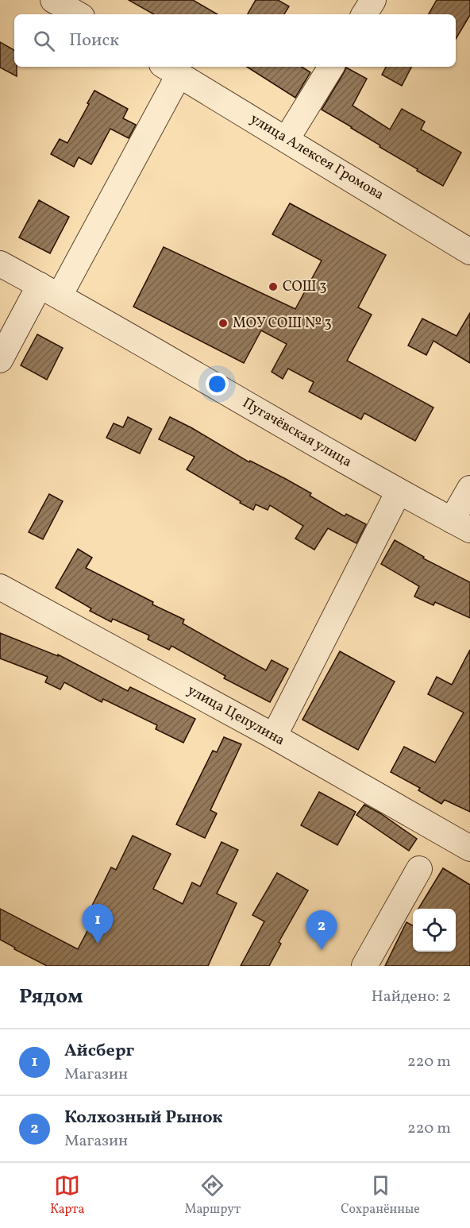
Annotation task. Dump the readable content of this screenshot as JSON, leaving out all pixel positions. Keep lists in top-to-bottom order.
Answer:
{
  "streets": {
    "street": ["улица Алексея Громова", "Пугачёвская улица", "улица Цепулина"]
  },
  "places": ["СОШ 3", "МОУ СОШ № 3"],
  "page": {
    "search": "Поиск",
    "pins": ["1", "2"],
    "heading": ["Рядом", "Найдено: 2"],
    "list": [
      {
        "mark": "1",
        "name": "Айсберг",
        "note": "Магазин",
        "value": "220 m"
      },
      {
        "mark": "2",
        "name": "Колхозный Рынок",
        "note": "Магазин",
        "value": "220 m"
      }
    ],
    "nav": ["Карта", "Маршрут", "Сохранённые"]
  }
}
